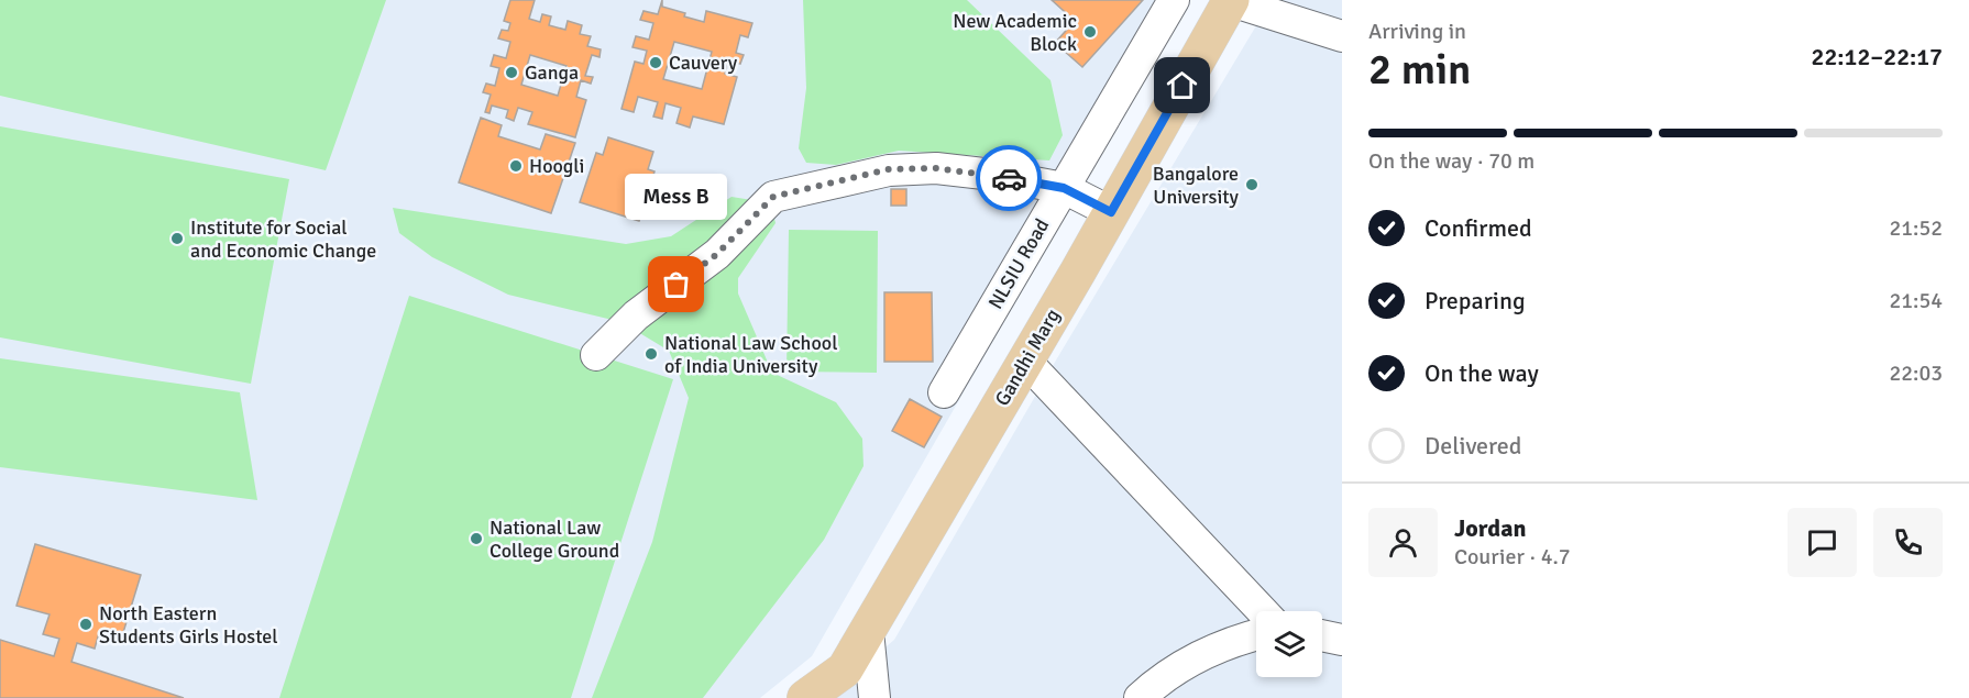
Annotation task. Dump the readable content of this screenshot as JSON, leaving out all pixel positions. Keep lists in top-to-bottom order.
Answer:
{
  "streets": {
    "main road": ["Gandhi Marg"],
    "lane": ["NLSIU Road"]
  },
  "places": [
    "New Academic Block",
    "Cauvery",
    "Ganga",
    "Hoogli",
    "Bangalore University",
    "Institute for Social and Economic Change",
    "Mess B",
    "National Law School of India University",
    "National Law College Ground",
    "North Eastern Students Girls Hostel"
  ],
  "page": {
    "heading": ["2 min", "Arriving in", "22:12–22:17"],
    "panel": ["Jordan", "Courier · 4.7"],
    "bar": "On the way · 70 m",
    "bubble": "Mess B",
    "list": [
      ["Confirmed", "21:52"],
      ["Preparing", "21:54"],
      ["On the way", "22:03"],
      "Delivered"
    ]
  }
}
